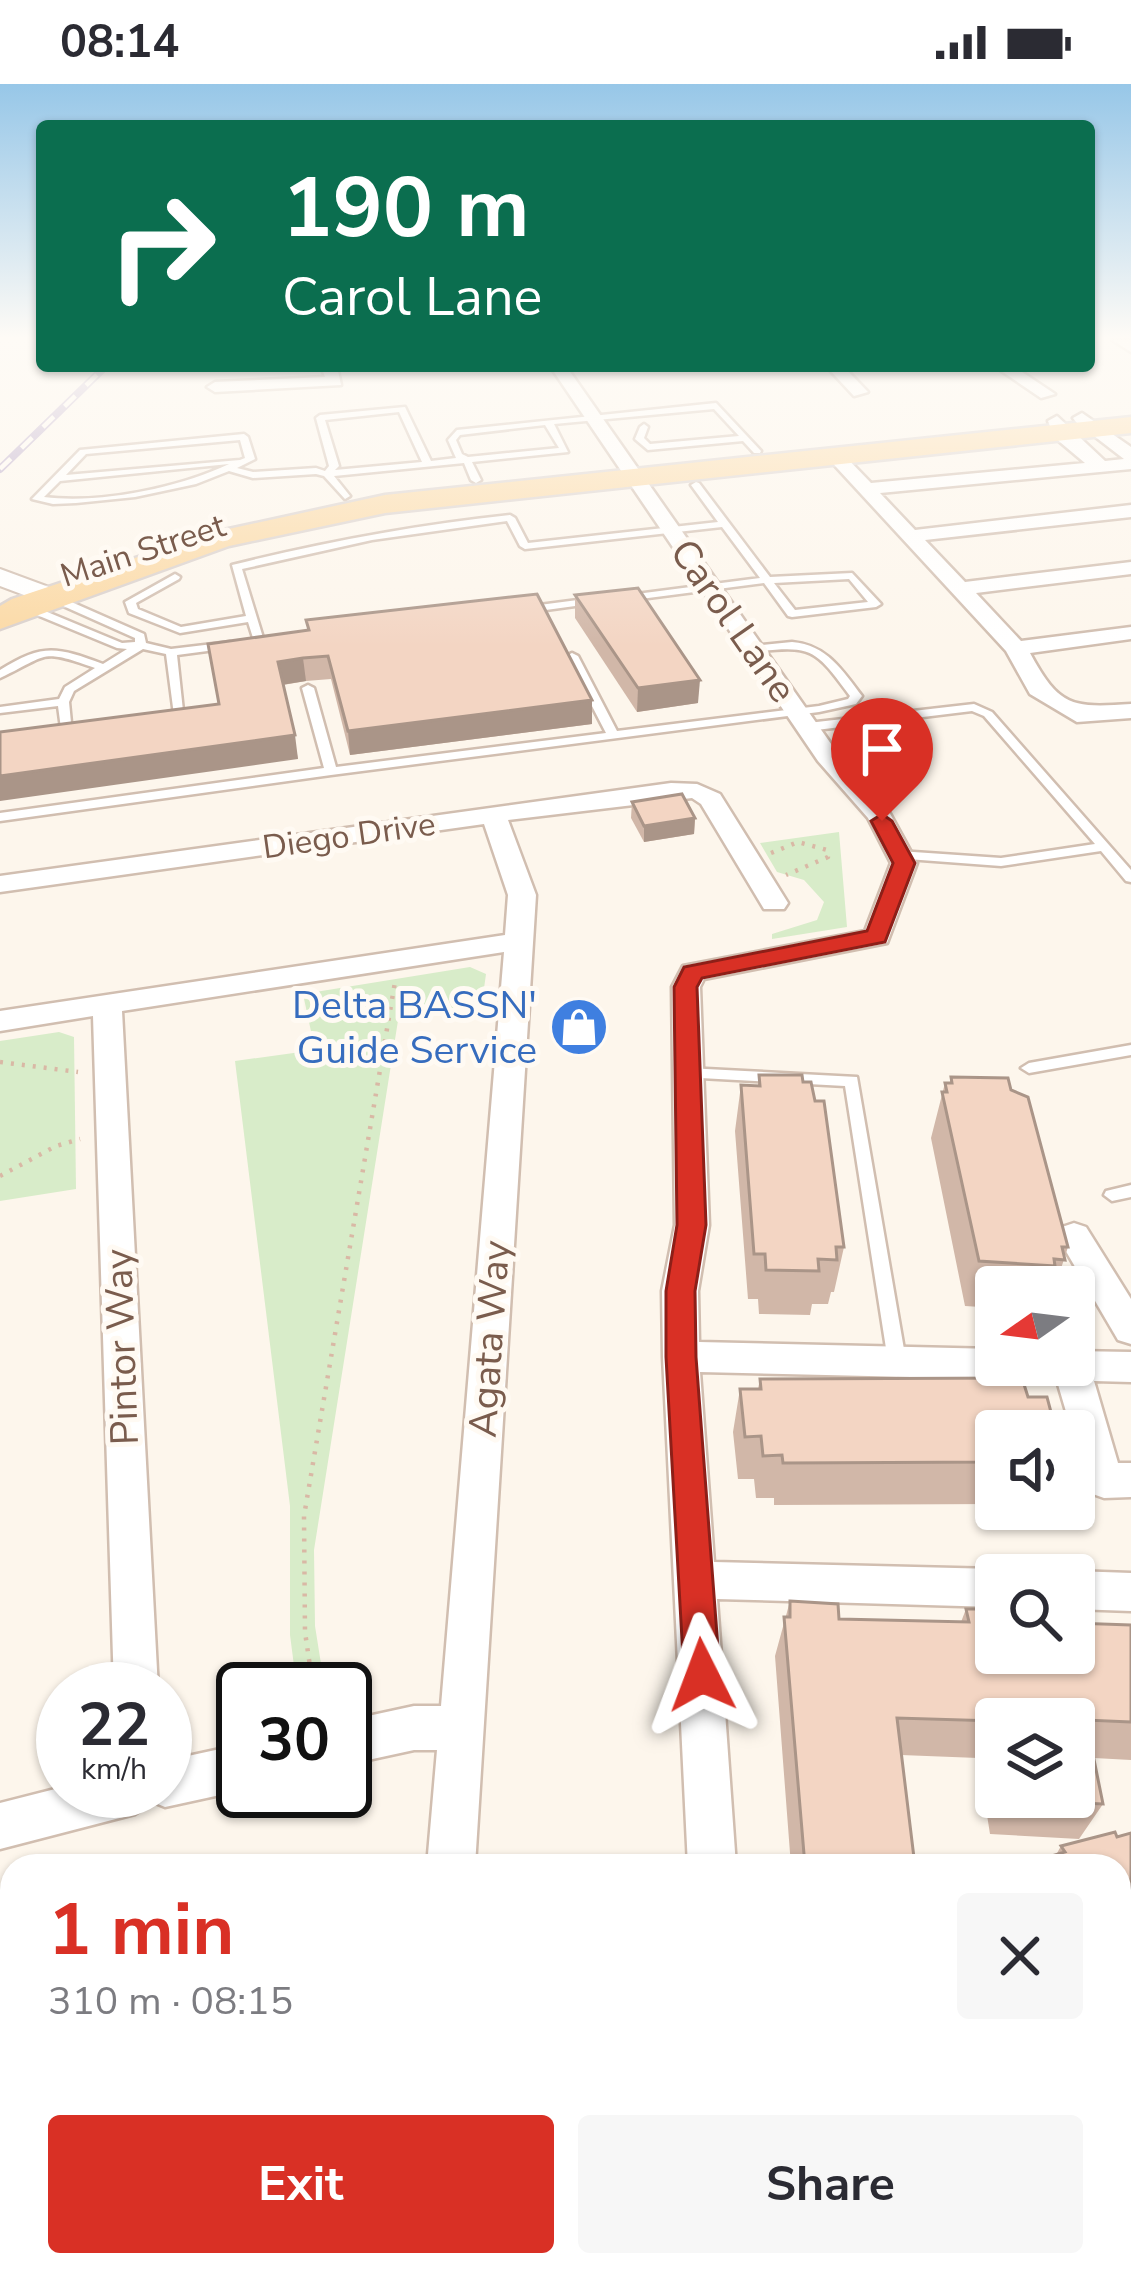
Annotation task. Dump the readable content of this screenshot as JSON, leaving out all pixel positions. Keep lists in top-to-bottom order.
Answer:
{
  "streets": {
    "main road": ["Main Street"],
    "street": [
      "Carol Lane",
      "Diego Drive",
      "Agata Way",
      "Pintor Way"
    ]
  },
  "crossings": [
    ["Main Street", "Carol Lane"],
    ["Diego Drive", "Agata Way"]
  ],
  "places": {
    "shop": ["Delta BASSN' Guide Service"]
  },
  "north": "left",
  "page": {
    "status": "08:14",
    "turn": ["190 m", "Carol Lane"],
    "speed": "22 km/h",
    "limit": "30",
    "heading": ["1 min", "310 m · 08:15"],
    "buttons": ["Exit", "Share"]
  }
}
